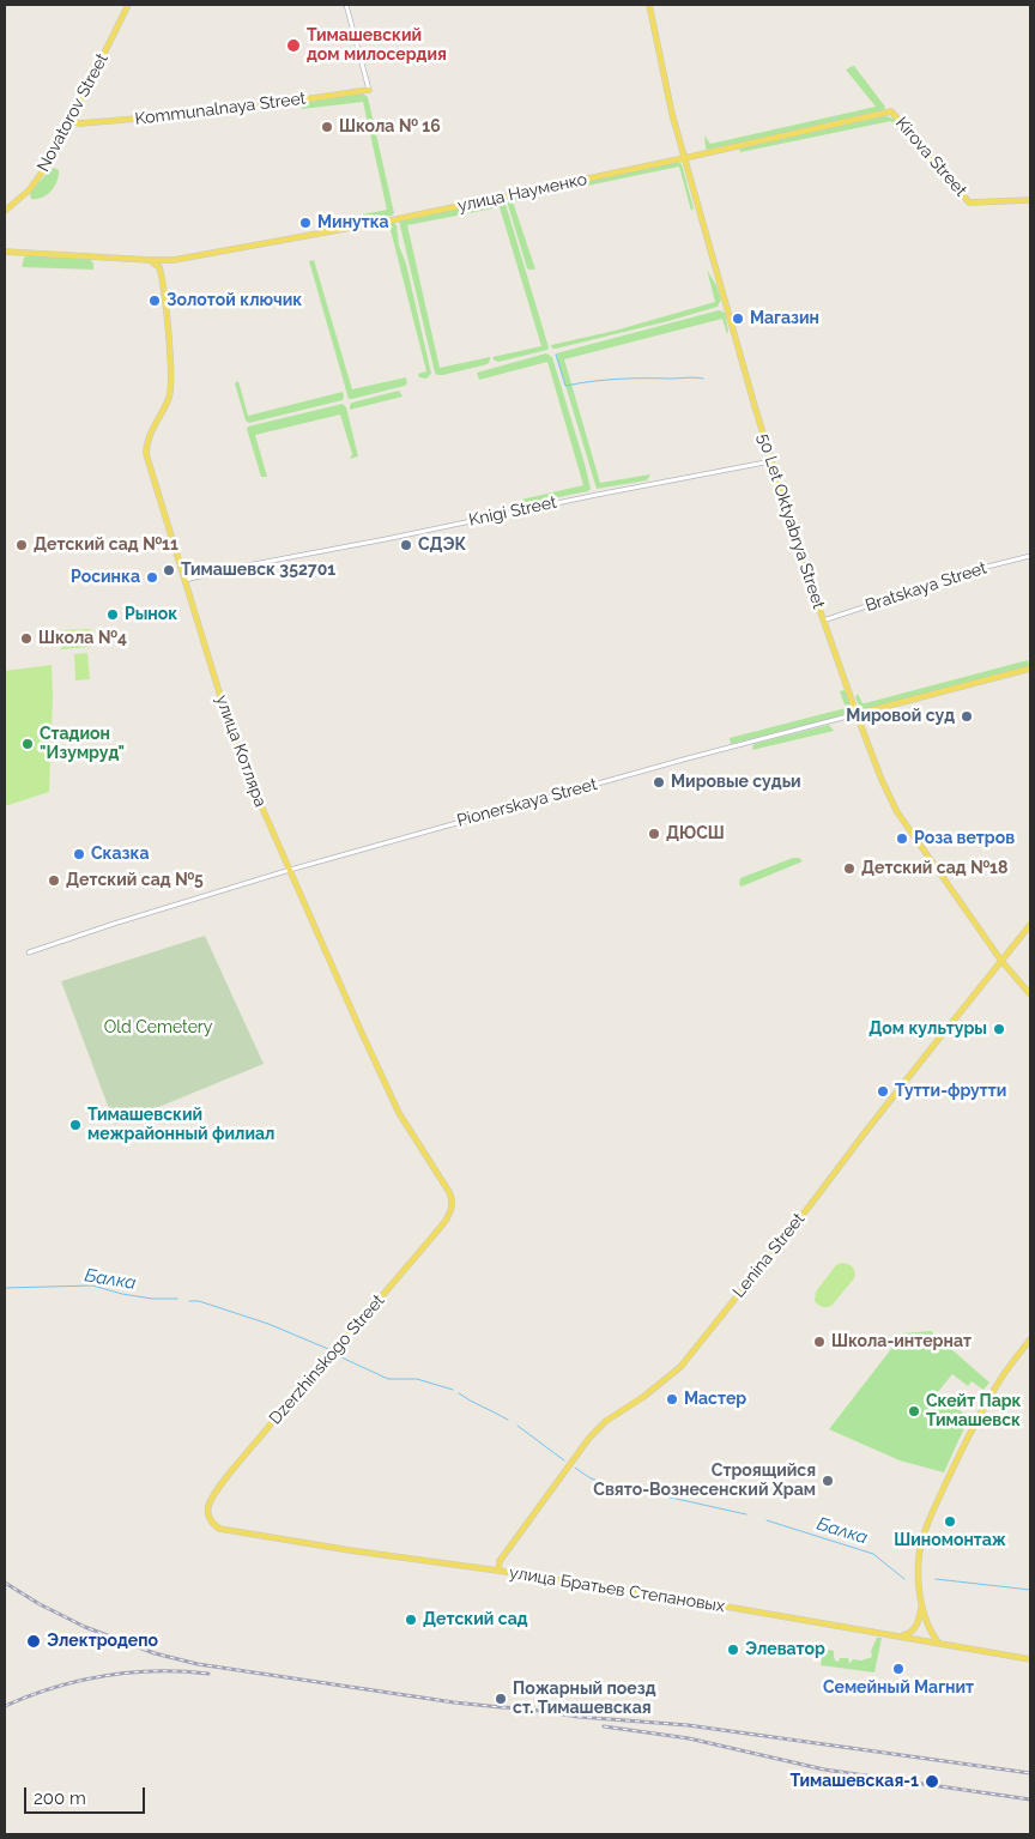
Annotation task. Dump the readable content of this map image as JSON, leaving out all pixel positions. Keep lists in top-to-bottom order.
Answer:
{
  "streets": {
    "main road": [
      "Kommunalnaya Street",
      "Novatorov Street",
      "Kirova Street",
      "улица Науменко",
      "50 Let Oktyabrya Street",
      "улица Котляра",
      "Pionerskaya Street",
      "Lenina Street",
      "Dzerzhinskogo Street",
      "улица Братьев Степановых"
    ],
    "street": ["Knigi Street", "Bratskaya Street"]
  },
  "crossings": [
    ["Kommunalnaya Street", "Novatorov Street"],
    ["Kirova Street", "улица Науменко"],
    ["улица Науменко", "50 Let Oktyabrya Street"],
    ["улица Науменко", "улица Котляра"],
    ["Knigi Street", "50 Let Oktyabrya Street"],
    ["Knigi Street", "улица Котляра"],
    ["50 Let Oktyabrya Street", "Bratskaya Street"],
    ["50 Let Oktyabrya Street", "Pionerskaya Street"],
    ["50 Let Oktyabrya Street", "Lenina Street"],
    ["улица Котляра", "Pionerskaya Street"],
    ["улица Котляра", "Dzerzhinskogo Street"],
    ["Lenina Street", "улица Братьев Степановых"],
    ["Dzerzhinskogo Street", "улица Братьев Степановых"]
  ],
  "water": ["Балка"],
  "parks": ["Old Cemetery"],
  "places": [
    "Тимашевский дом милосердия",
    "Школа № 16",
    "Минутка",
    "Золотой ключик",
    "Магазин",
    "Детский сад №11",
    "СДЭК",
    "Тимашевск 352701",
    "Росинка",
    "Рынок",
    "Школа №4",
    "Мировой суд",
    "Стадион \"Изумруд\"",
    "Мировые судьи",
    "ДЮСШ",
    "Роза ветров",
    "Сказка",
    "Детский сад №18",
    "Детский сад №5",
    "Дом культуры",
    "Тутти-фрутти",
    "Тимашевский межрайонный филиал",
    "Школа-интернат",
    "Мастер",
    "Скейт Парк Тимашевск",
    "Строящийся Свято-Вознесенский Храм",
    "Шиномонтаж",
    "Детский сад",
    "Электродепо",
    "Элеватор",
    "Семейный Магнит",
    "Пожарный поезд ст. Тимашевская",
    "Тимашевская-1"
  ],
  "scale_bar": "200 m"
}
